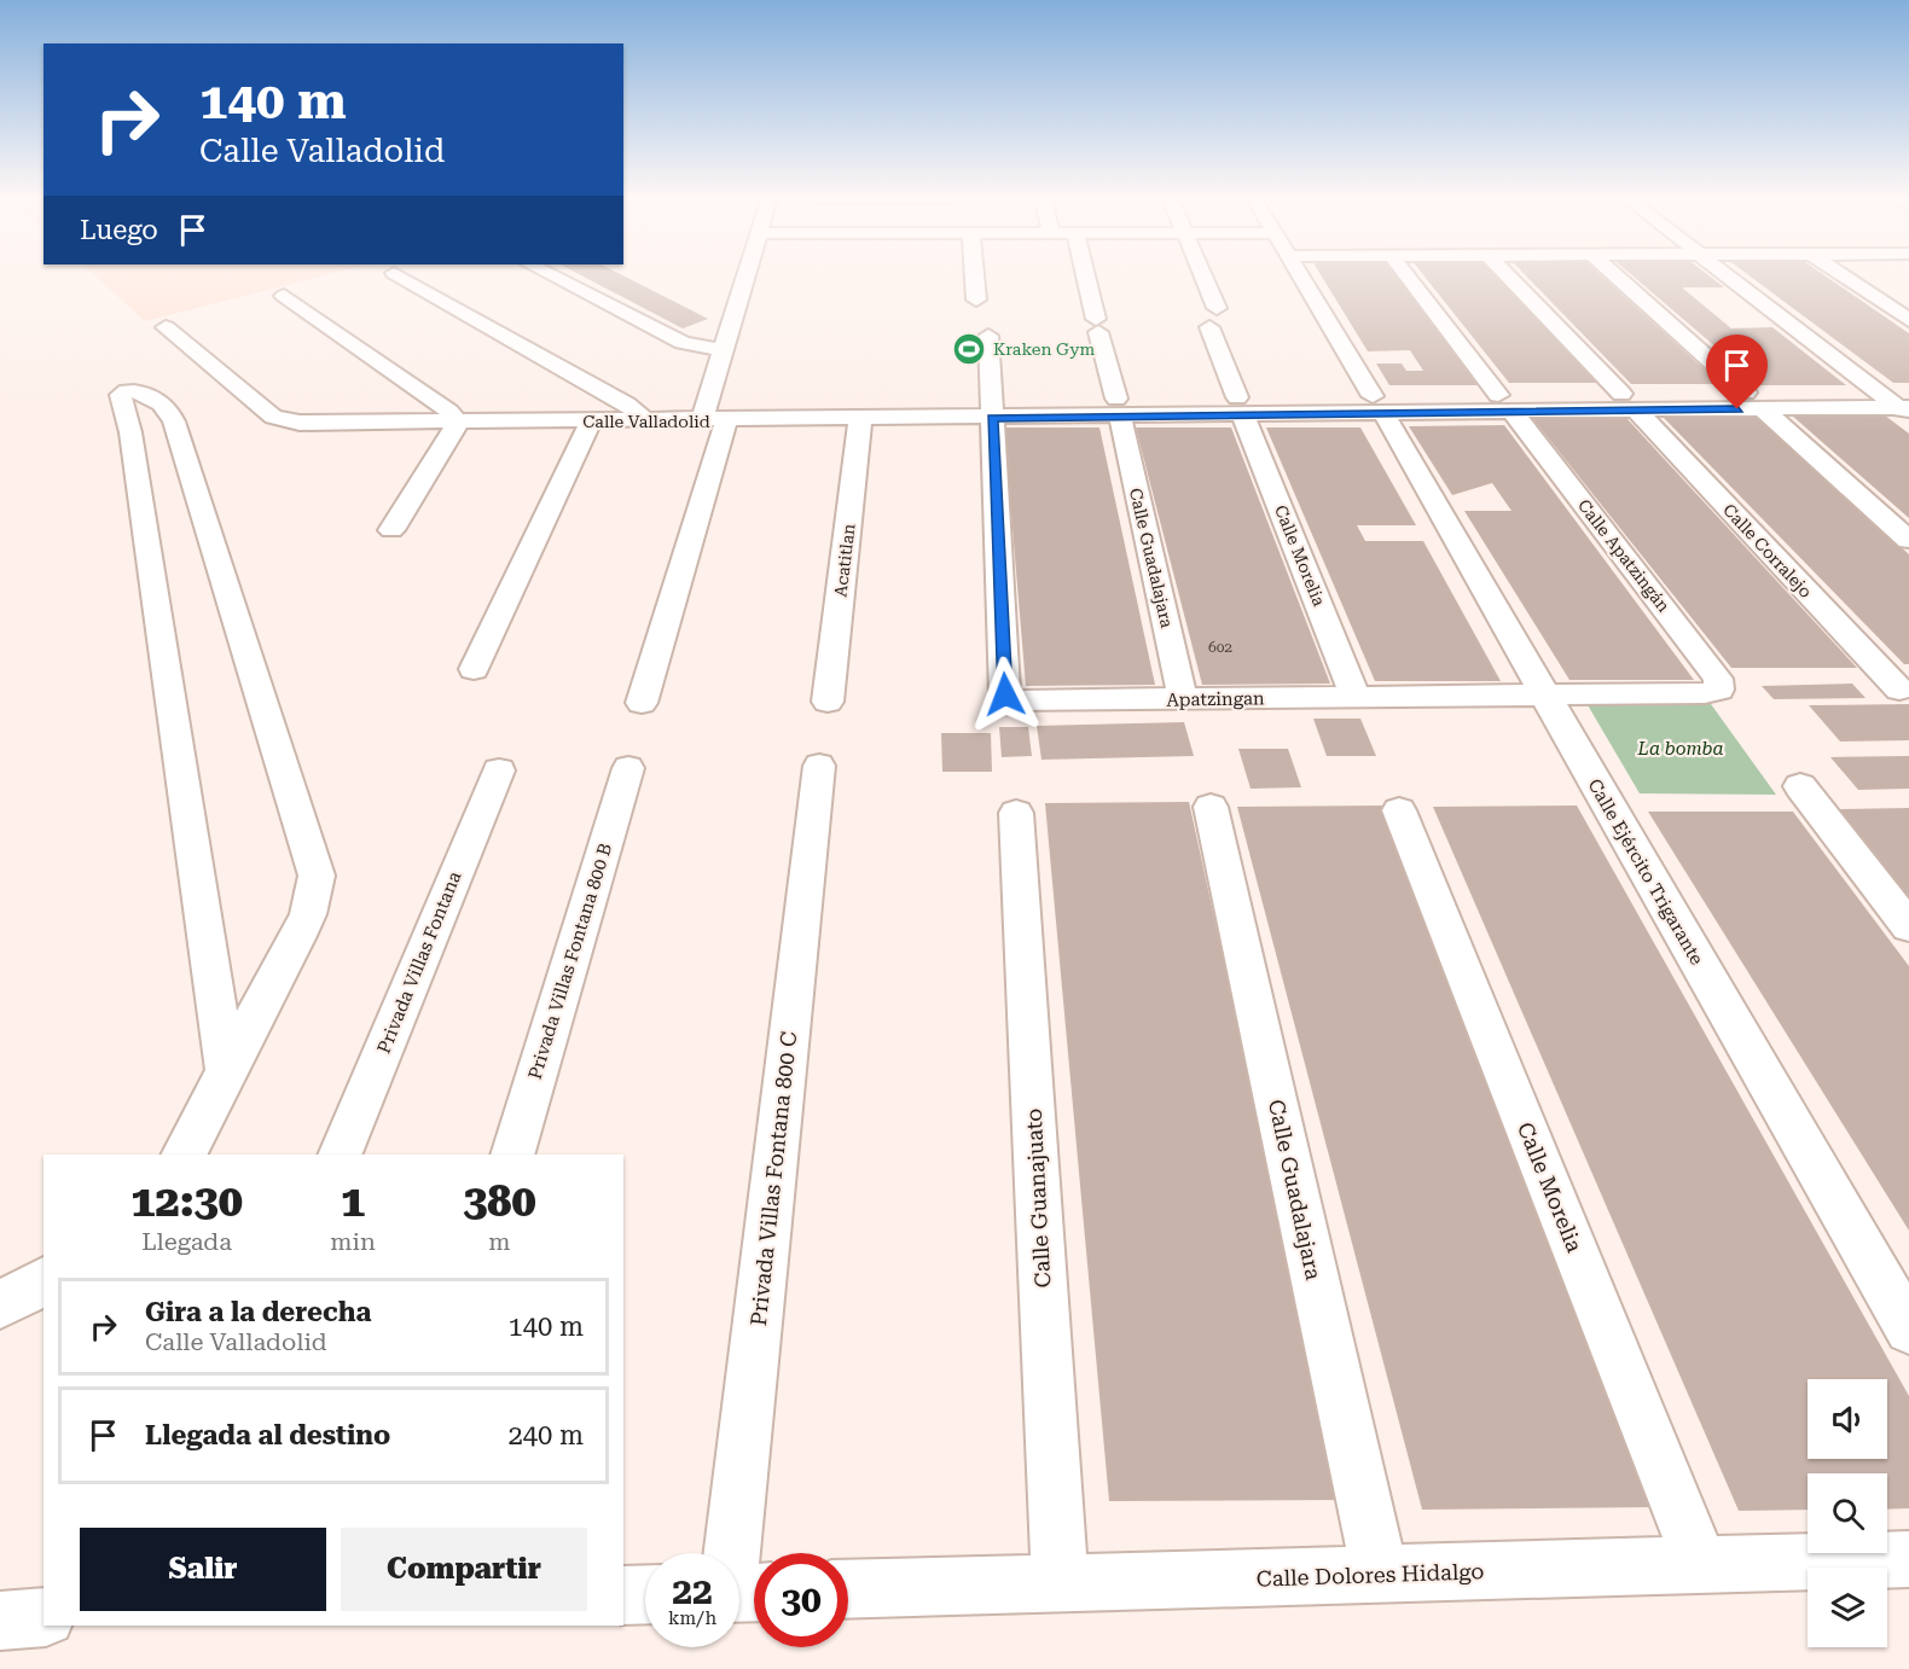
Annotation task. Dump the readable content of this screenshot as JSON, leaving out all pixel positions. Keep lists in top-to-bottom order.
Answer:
{
  "streets": {
    "street": [
      "Calle Valladolid",
      "Calle Corralejo",
      "Calle Morelia",
      "Calle Apatzingán",
      "Calle Guadalajara",
      "Acatitlan",
      "Apatzingan",
      "Calle Ejército Trigarante",
      "Privada Villas Fontana 800 B",
      "Privada Villas Fontana",
      "Privada Villas Fontana 800 C",
      "Calle Guanajuato",
      "Calle Dolores Hidalgo"
    ]
  },
  "crossings": [
    ["Calle Valladolid", "Calle Corralejo"],
    ["Calle Valladolid", "Calle Morelia"],
    ["Calle Valladolid", "Calle Apatzingán"],
    ["Calle Valladolid", "Calle Guadalajara"],
    ["Calle Valladolid", "Acatitlan"],
    ["Calle Valladolid", "Apatzingan"],
    ["Calle Valladolid", "Calle Ejército Trigarante"],
    ["Calle Morelia", "Apatzingan"],
    ["Calle Morelia", "Calle Dolores Hidalgo"],
    ["Calle Apatzingán", "Apatzingan"],
    ["Calle Guadalajara", "Apatzingan"],
    ["Calle Guadalajara", "Calle Dolores Hidalgo"],
    ["Apatzingan", "Calle Ejército Trigarante"],
    ["Calle Guanajuato", "Calle Dolores Hidalgo"]
  ],
  "parks": ["La bomba"],
  "places": {
    "sports": ["Kraken Gym"]
  },
  "house_numbers": ["602"],
  "page": {
    "turn": ["140 m", "Calle Valladolid"],
    "then": "Luego",
    "eta": [
      "12:30",
      "Llegada",
      "1",
      "min",
      "380",
      "m"
    ],
    "list": [
      {
        "name": "Gira a la derecha",
        "note": "Calle Valladolid",
        "value": "140 m"
      },
      {
        "name": "Llegada al destino",
        "value": "240 m"
      }
    ],
    "buttons": ["Salir", "Compartir"],
    "speed": "22 km/h",
    "limit": "30"
  }
}
